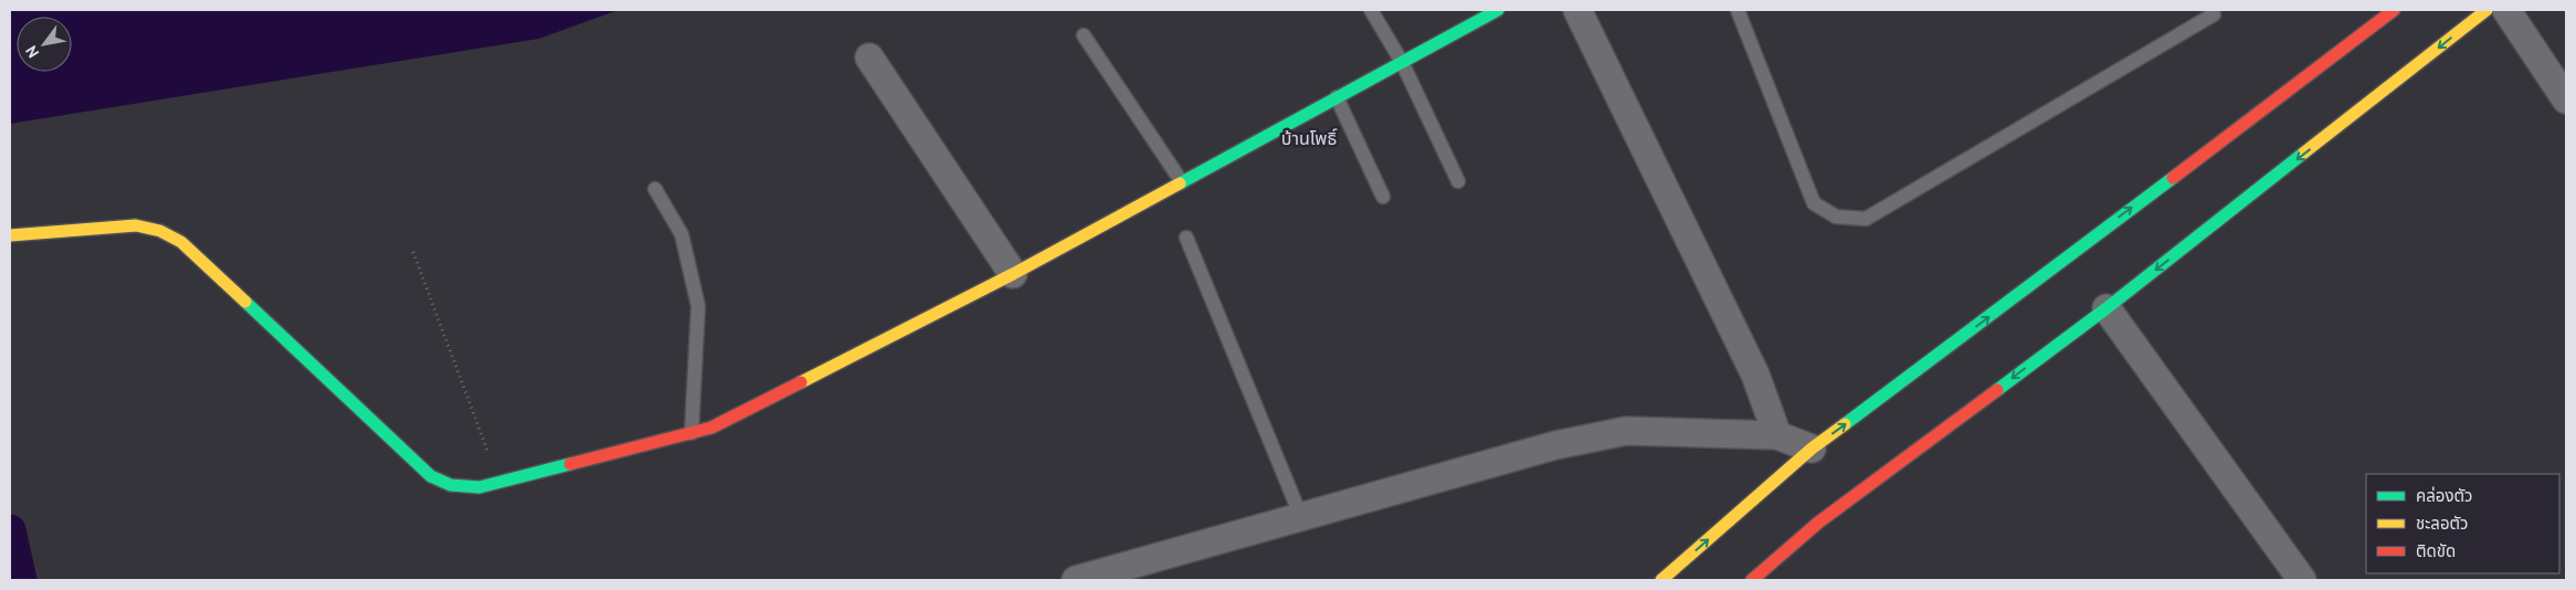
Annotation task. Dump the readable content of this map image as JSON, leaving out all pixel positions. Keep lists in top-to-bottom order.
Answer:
{
  "districts": ["บ้านโพธิ์"],
  "legend": ["คล่องตัว", "ชะลอตัว", "ติดขัด"],
  "north": "bottom left"
}
